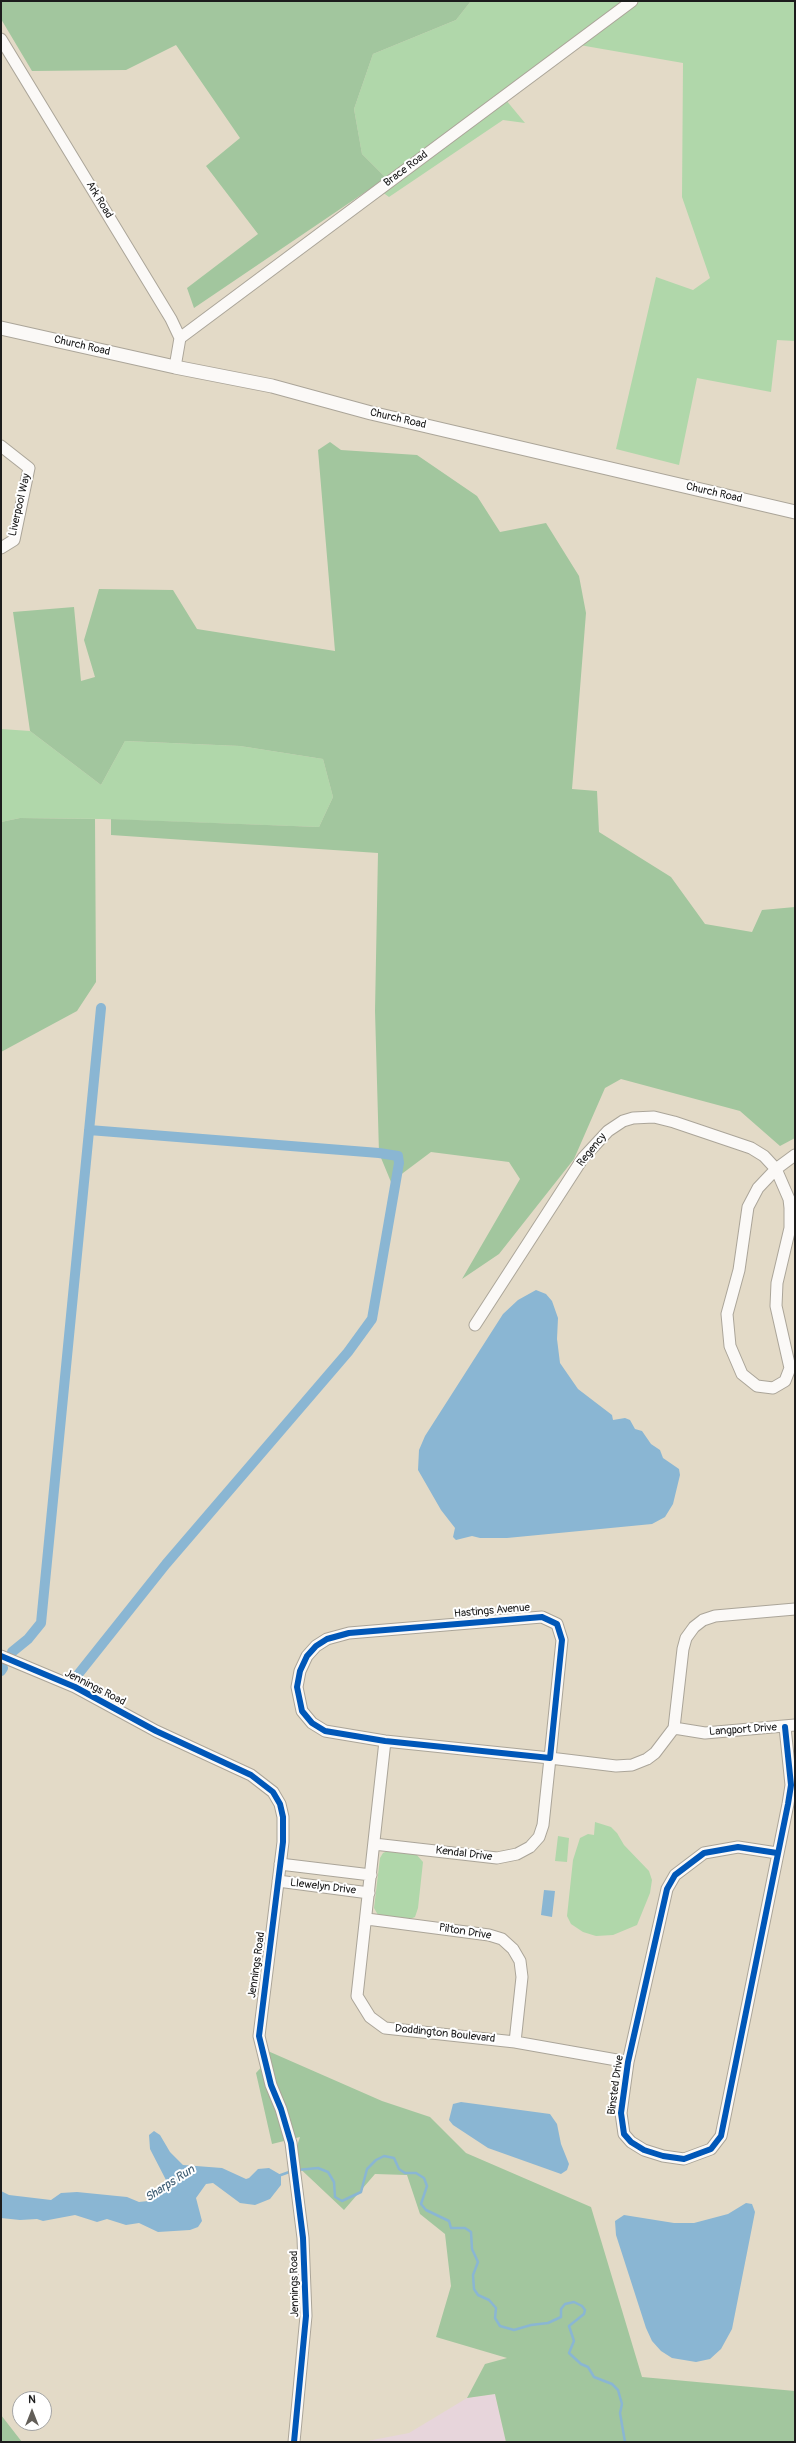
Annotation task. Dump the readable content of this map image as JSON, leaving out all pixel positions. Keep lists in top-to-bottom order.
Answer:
{
  "streets": {
    "main road": ["Church Road"],
    "street": [
      "Brace Road",
      "Ark Road",
      "Liverpool Way",
      "Regency",
      "Hastings Avenue",
      "Jennings Road",
      "Langport Drive",
      "Kendal Drive",
      "Llewelyn Drive",
      "Pilton Drive",
      "Doddington Boulevard",
      "Binsted Drive"
    ]
  },
  "crossings": [
    ["Brace Road", "Ark Road"],
    ["Hastings Avenue", "Kendal Drive"],
    ["Hastings Avenue", "Doddington Boulevard"],
    ["Jennings Road", "Llewelyn Drive"],
    ["Langport Drive", "Binsted Drive"],
    ["Kendal Drive", "Doddington Boulevard"],
    ["Llewelyn Drive", "Doddington Boulevard"],
    ["Pilton Drive", "Doddington Boulevard"],
    ["Doddington Boulevard", "Binsted Drive"]
  ],
  "water": ["Sharps Run"],
  "north": "top"
}
